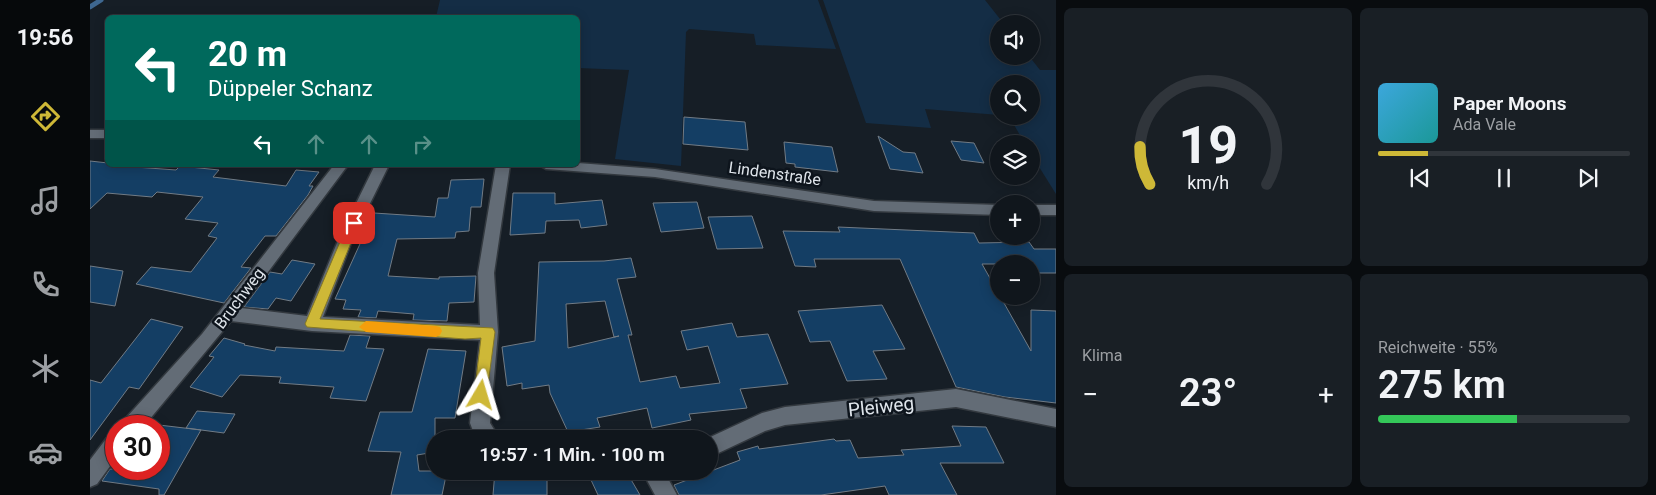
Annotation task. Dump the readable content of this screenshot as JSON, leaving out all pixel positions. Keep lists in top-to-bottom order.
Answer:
{
  "streets": {
    "street": ["Lindenstraße", "Bruchweg", "Pleiweg"]
  },
  "page": {
    "tabs": "19:56",
    "map_buttons": ["+", "−"],
    "turn": ["20 m", "Düppeler Schanz"],
    "song": ["Paper Moons", "Ada Vale"],
    "tile": [
      "Klima",
      ["Reichweite · 55%", "275 km"]
    ],
    "heat": ["−", "23°", "+"],
    "limit": "30",
    "trip": "19:57 · 1 Min. · 100 m",
    "gauge": ["19", "km/h"]
  }
}
